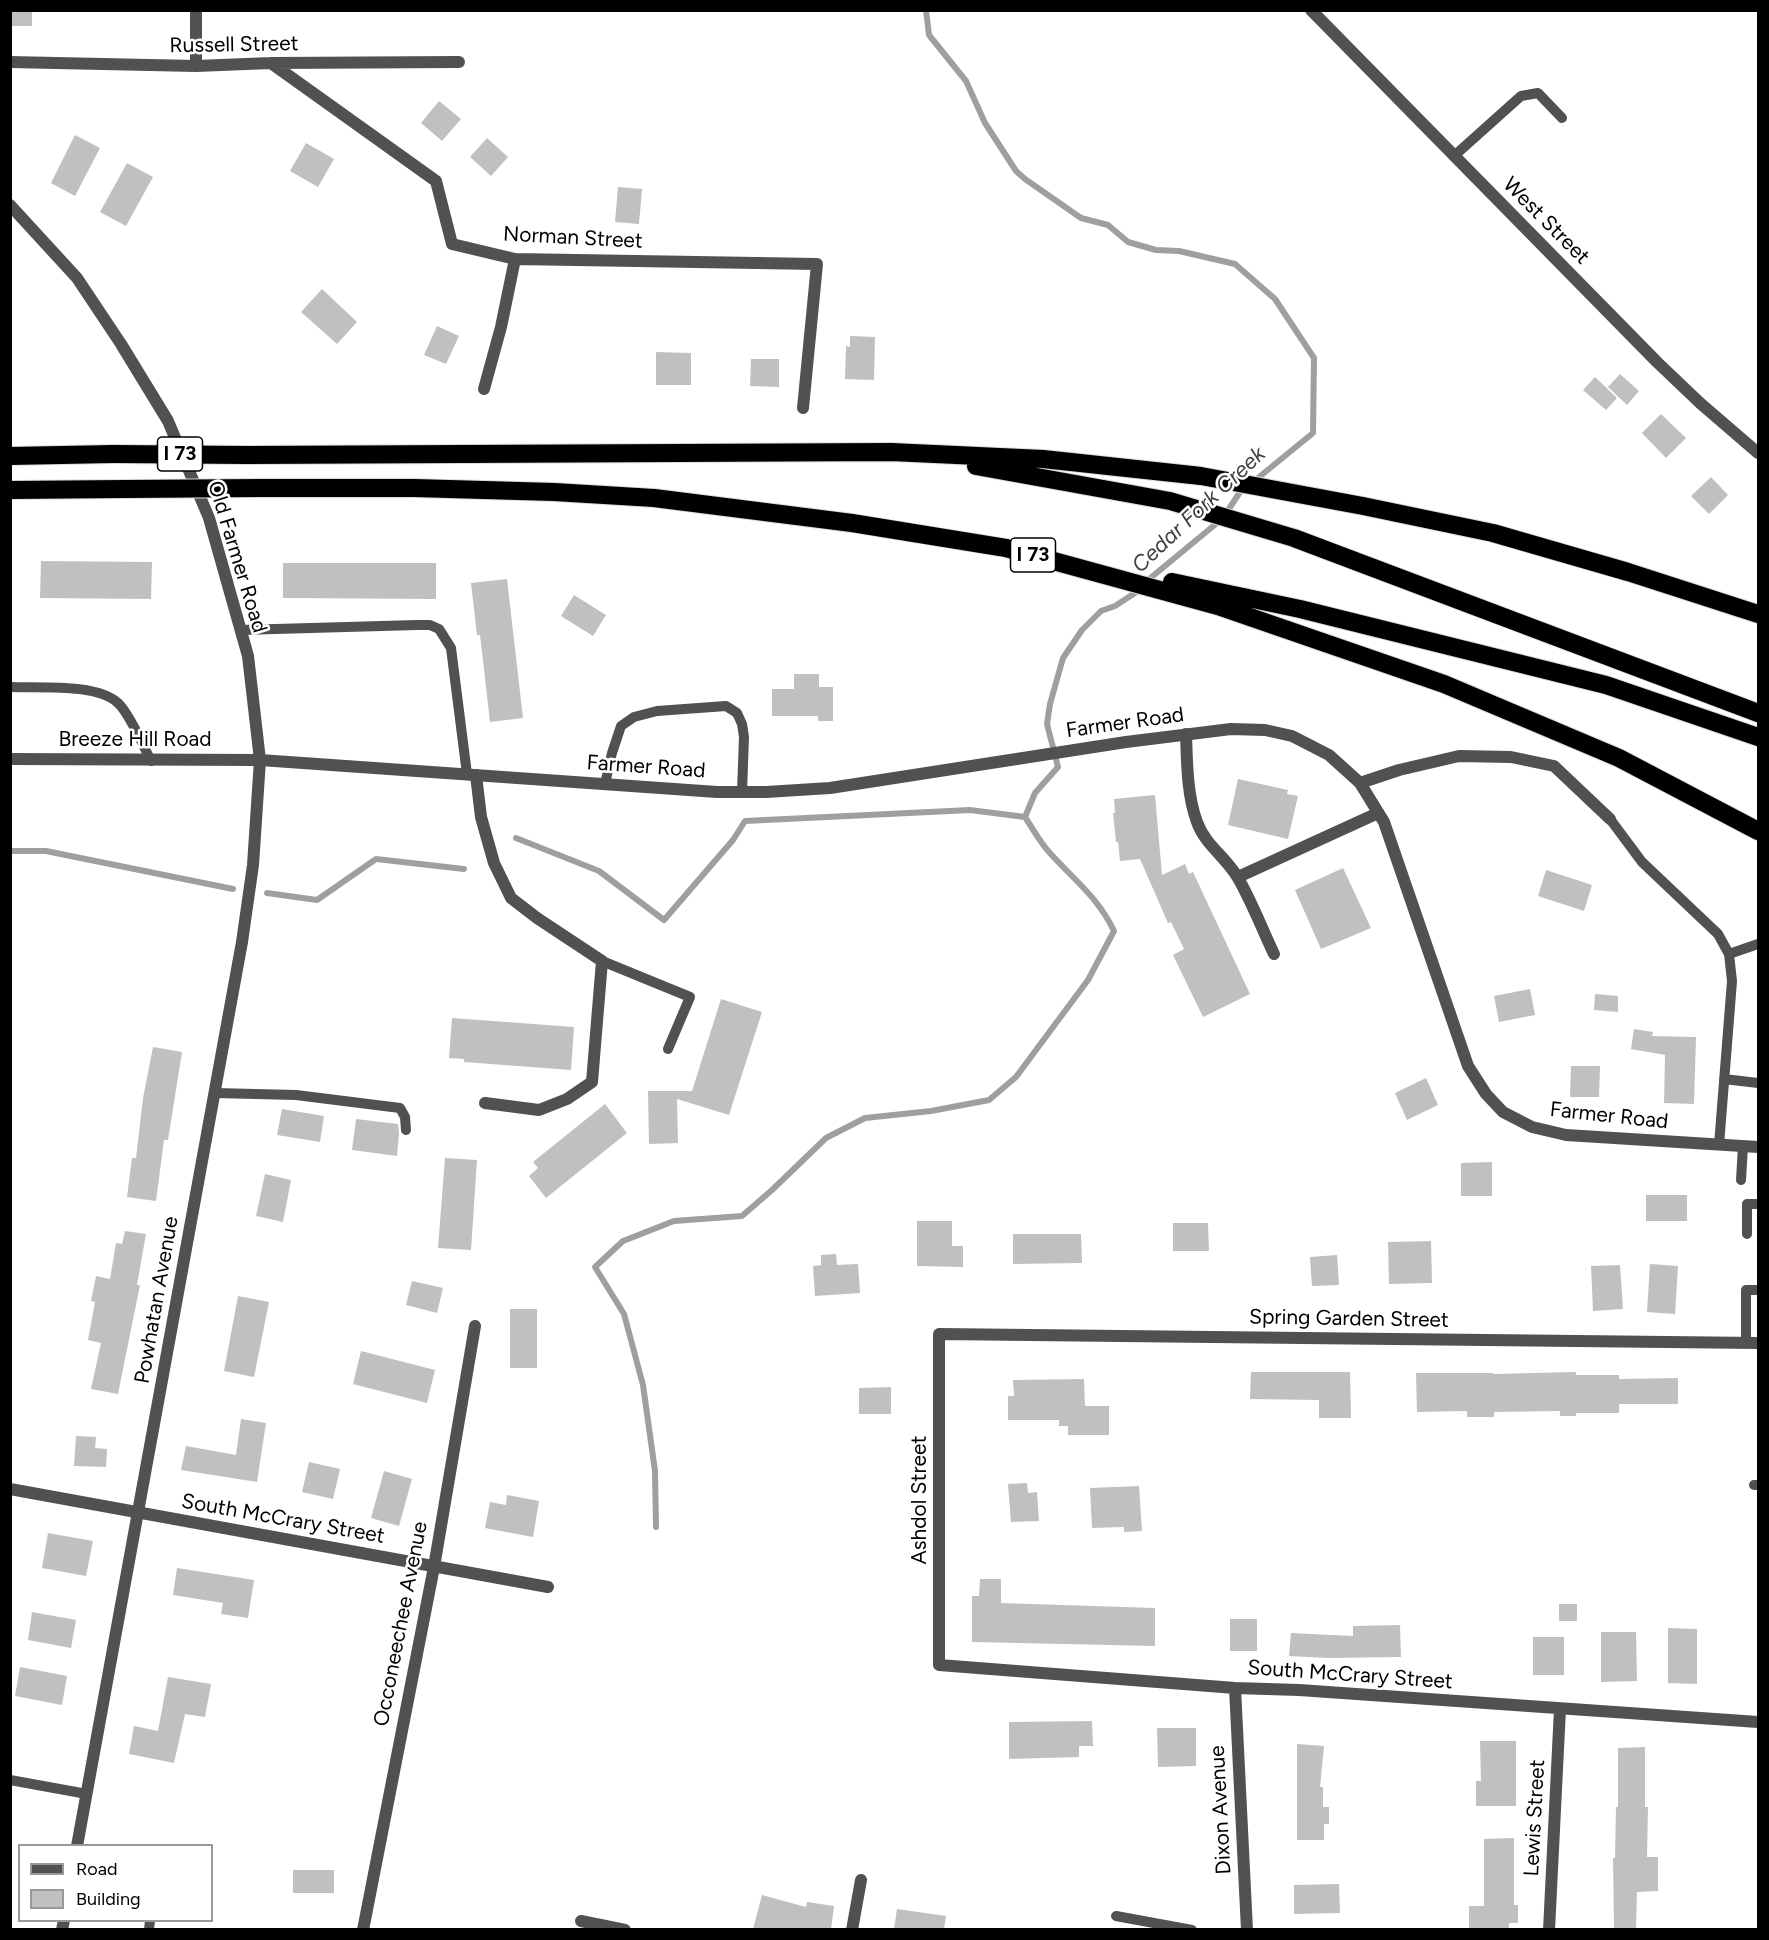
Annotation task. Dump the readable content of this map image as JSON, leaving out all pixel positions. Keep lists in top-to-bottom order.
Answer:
{
  "streets": {
    "highway": ["I 73"],
    "street": [
      "Russell Street",
      "West Street",
      "Norman Street",
      "Old Farmer Road",
      "Farmer Road",
      "Breeze Hill Road",
      "Powhatan Avenue",
      "Spring Garden Street",
      "Ashdol Street",
      "South McCrary Street",
      "Occoneechee Avenue",
      "Dixon Avenue",
      "Lewis Street"
    ]
  },
  "crossings": [
    ["Russell Street", "Norman Street"],
    ["Old Farmer Road", "Farmer Road"],
    ["Old Farmer Road", "Breeze Hill Road"],
    ["Old Farmer Road", "Powhatan Avenue"],
    ["Farmer Road", "Breeze Hill Road"],
    ["Farmer Road", "Powhatan Avenue"],
    ["Breeze Hill Road", "Powhatan Avenue"],
    ["Powhatan Avenue", "South McCrary Street"],
    ["Spring Garden Street", "Ashdol Street"],
    ["Ashdol Street", "South McCrary Street"],
    ["South McCrary Street", "Occoneechee Avenue"],
    ["South McCrary Street", "Dixon Avenue"],
    ["South McCrary Street", "Lewis Street"]
  ],
  "water": ["Cedar Fork Creek"],
  "legend": ["Road", "Building"]
}
